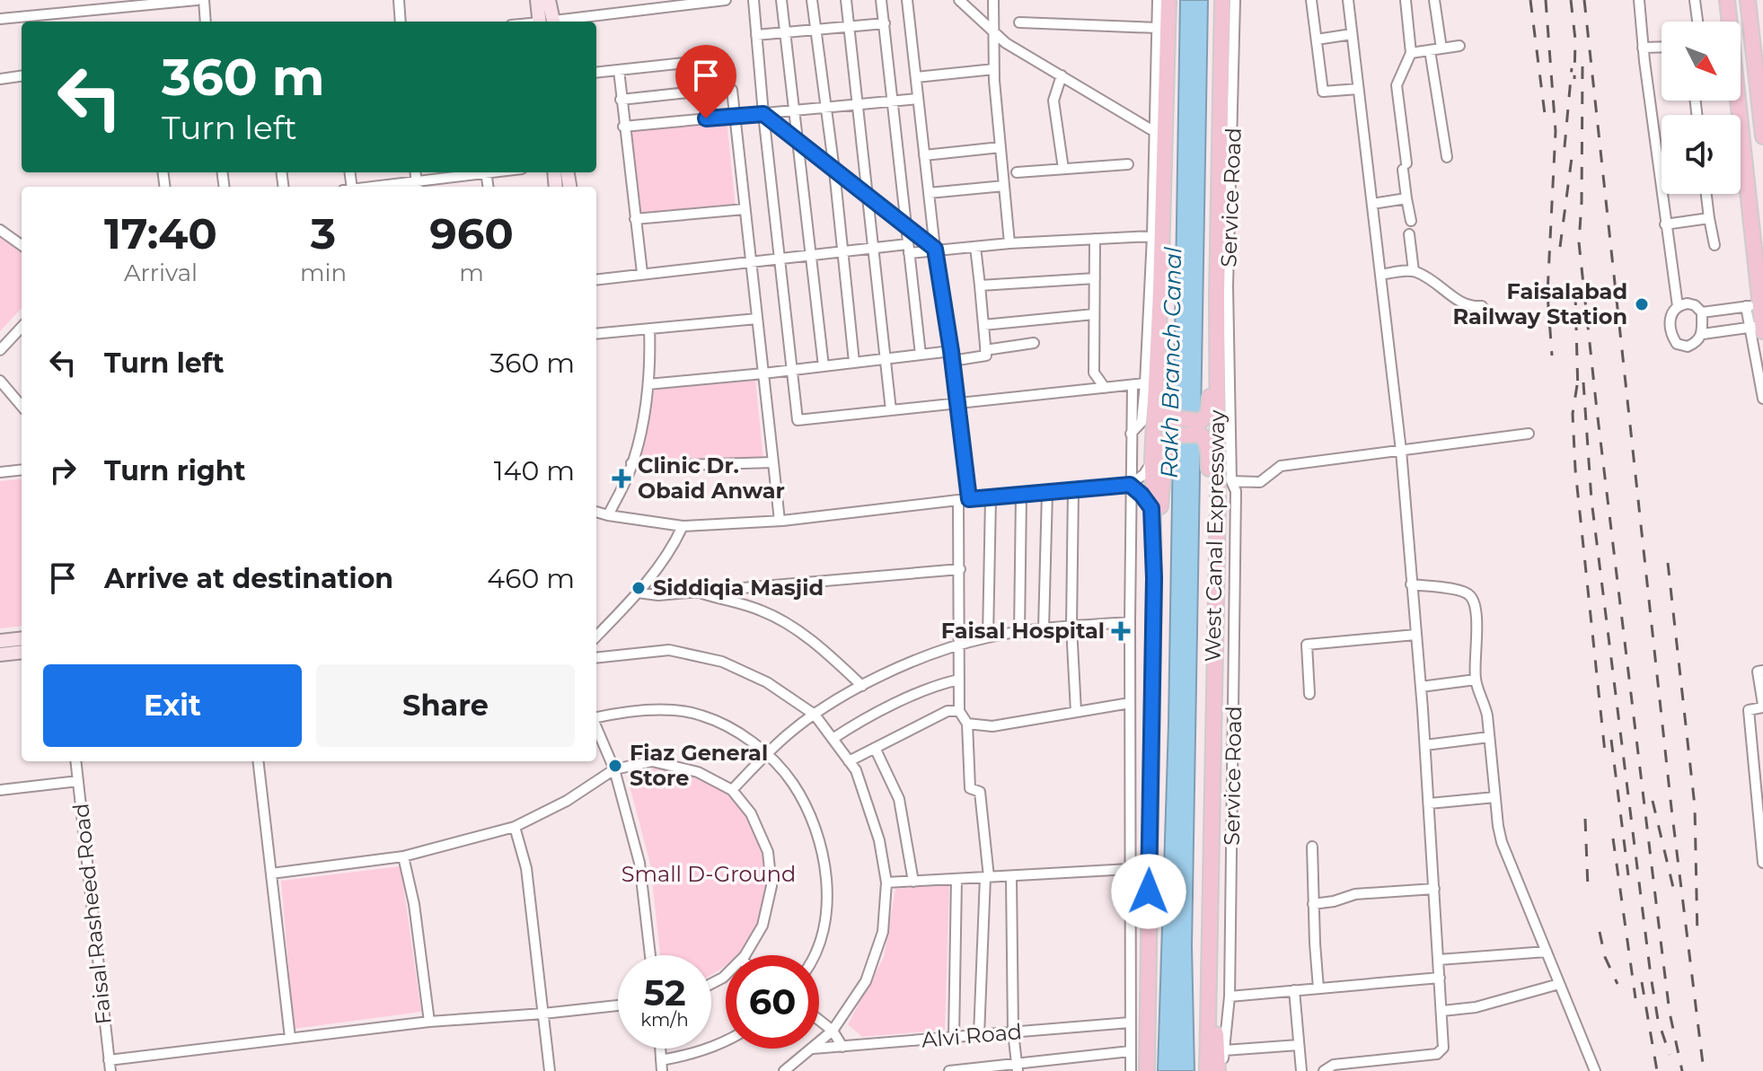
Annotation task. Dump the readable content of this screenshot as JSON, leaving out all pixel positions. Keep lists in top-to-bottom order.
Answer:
{
  "streets": {
    "main road": ["West Canal Expressway"],
    "street": ["Service Road", "Faisal Rasheed Road", "Alvi Road"]
  },
  "water": ["Rakh Branch Canal"],
  "parks": ["Small D-Ground"],
  "places": {
    "other": ["Faisalabad Railway Station", "Siddiqia Masjid", "Fiaz General Store"],
    "health": ["Clinic Dr. Obaid Anwar", "Faisal Hospital"]
  },
  "north": "bottom right",
  "page": {
    "turn": ["360 m", "Turn left"],
    "eta": [
      "17:40",
      "Arrival",
      "3",
      "min",
      "960",
      "m"
    ],
    "list": [
      {
        "name": "Turn left",
        "value": "360 m"
      },
      {
        "name": "Turn right",
        "value": "140 m"
      },
      {
        "name": "Arrive at destination",
        "value": "460 m"
      }
    ],
    "buttons": ["Exit", "Share"],
    "speed": "52 km/h",
    "limit": "60"
  }
}
